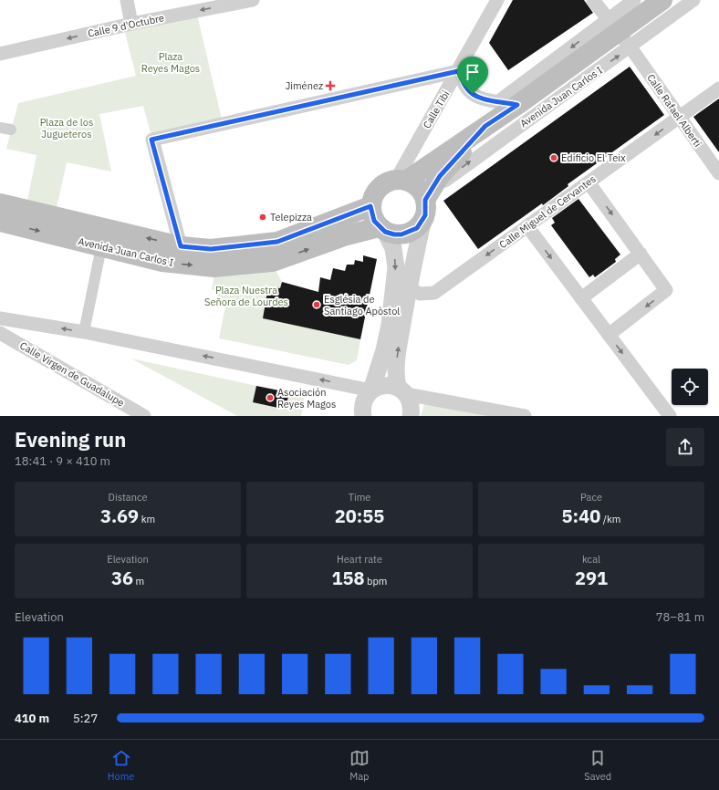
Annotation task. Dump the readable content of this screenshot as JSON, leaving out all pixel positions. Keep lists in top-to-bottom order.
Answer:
{
  "streets": {
    "main road": ["Avenida Juan Carlos I"],
    "street": [
      "Calle 9 d'Octubre",
      "Calle Tibi",
      "Calle Rafael Alberti",
      "Calle Miguel de Cervantes",
      "Calle Virgen de Guadalupe"
    ]
  },
  "crossings": [
    ["Avenida Juan Carlos I", "Calle Tibi"],
    ["Avenida Juan Carlos I", "Calle Rafael Alberti"],
    ["Calle Rafael Alberti", "Calle Miguel de Cervantes"]
  ],
  "one_way": ["Calle 9 d'Octubre", "Calle Miguel de Cervantes"],
  "parks": ["Plaza Reyes Magos", "Plaza de los Jugueteros", "Plaza Nuestra Señora de Lourdes"],
  "places": {
    "health": ["Jiménez"],
    "other": [
      "Edificio El Teix",
      "Telepizza",
      "Església de Santiago Apòstol",
      "Asociación Reyes Magos"
    ]
  },
  "page": {
    "heading": ["Evening run", "18:41 · 9 × 410 m"],
    "stats": [
      ["Distance", "3.69 km"],
      ["Time", "20:55"],
      ["Pace", "5:40 /km"],
      ["Elevation", "36 m"],
      ["Heart rate", "158 bpm"],
      ["kcal", "291"]
    ],
    "chart": ["Elevation", "78–81 m"],
    "list": [
      {
        "name": "410 m",
        "note": "5:27"
      }
    ],
    "tabs": ["Home", "Map", "Saved"]
  }
}
